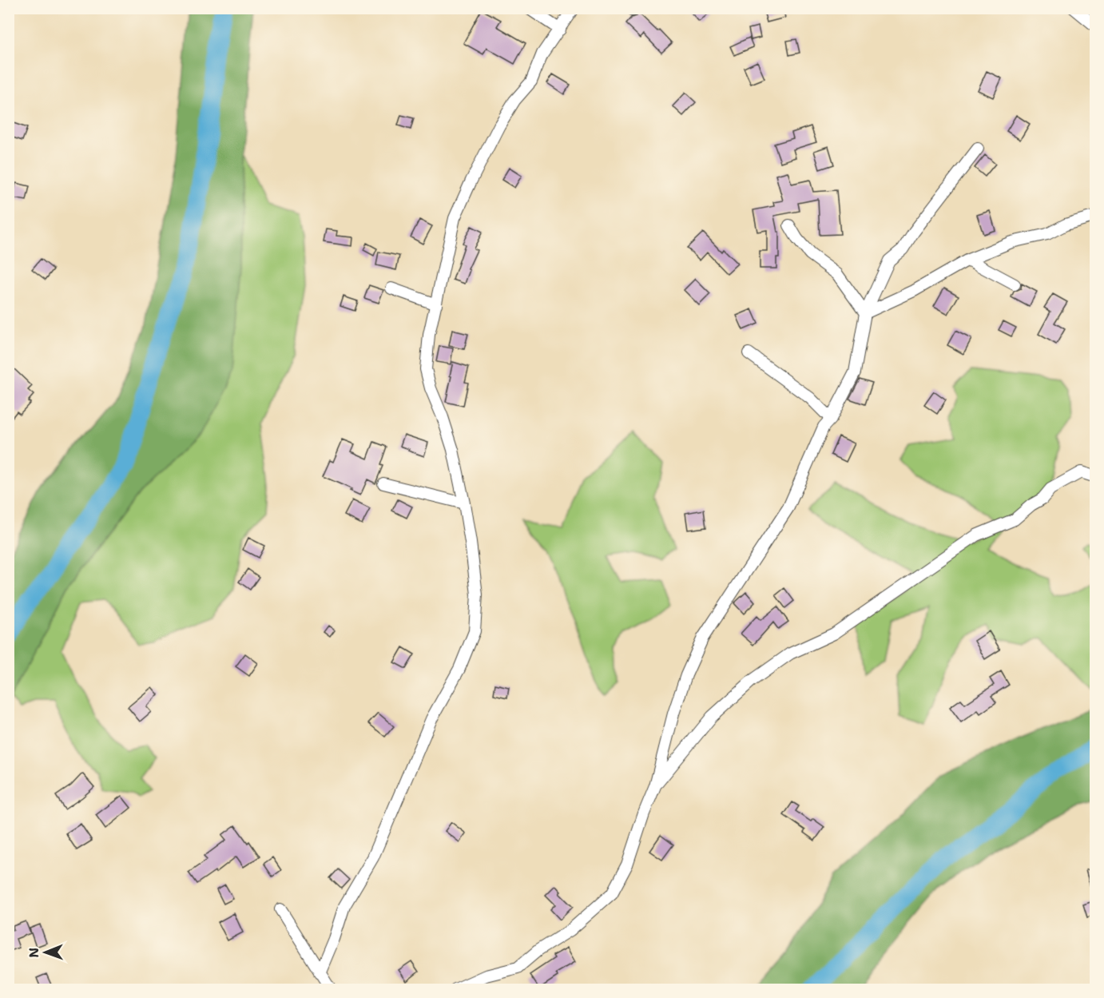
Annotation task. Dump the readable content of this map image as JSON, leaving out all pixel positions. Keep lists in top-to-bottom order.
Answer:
{
  "north": "left"
}
